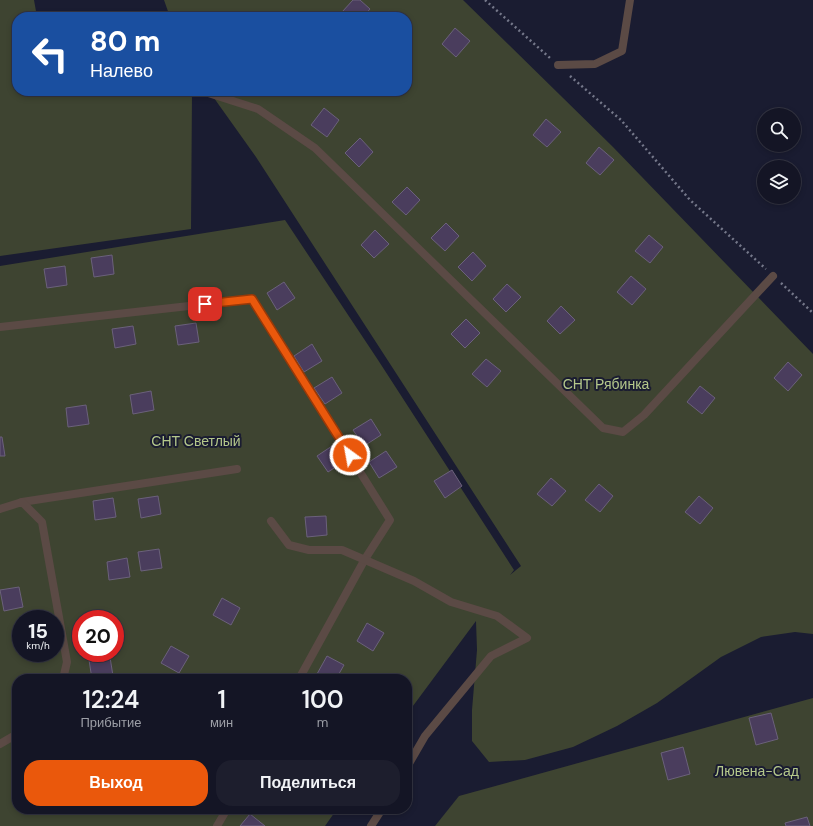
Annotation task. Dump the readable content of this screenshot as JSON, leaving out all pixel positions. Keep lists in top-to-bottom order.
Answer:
{
  "parks": ["СНТ Рябинка", "СНТ Светлый", "Лювена-Сад"],
  "page": {
    "turn": ["80 m", "Налево"],
    "speed": "15 km/h",
    "limit": "20",
    "eta": [
      "12:24",
      "Прибытие",
      "1",
      "мин",
      "100",
      "m"
    ],
    "buttons": ["Выход", "Поделиться"]
  }
}
